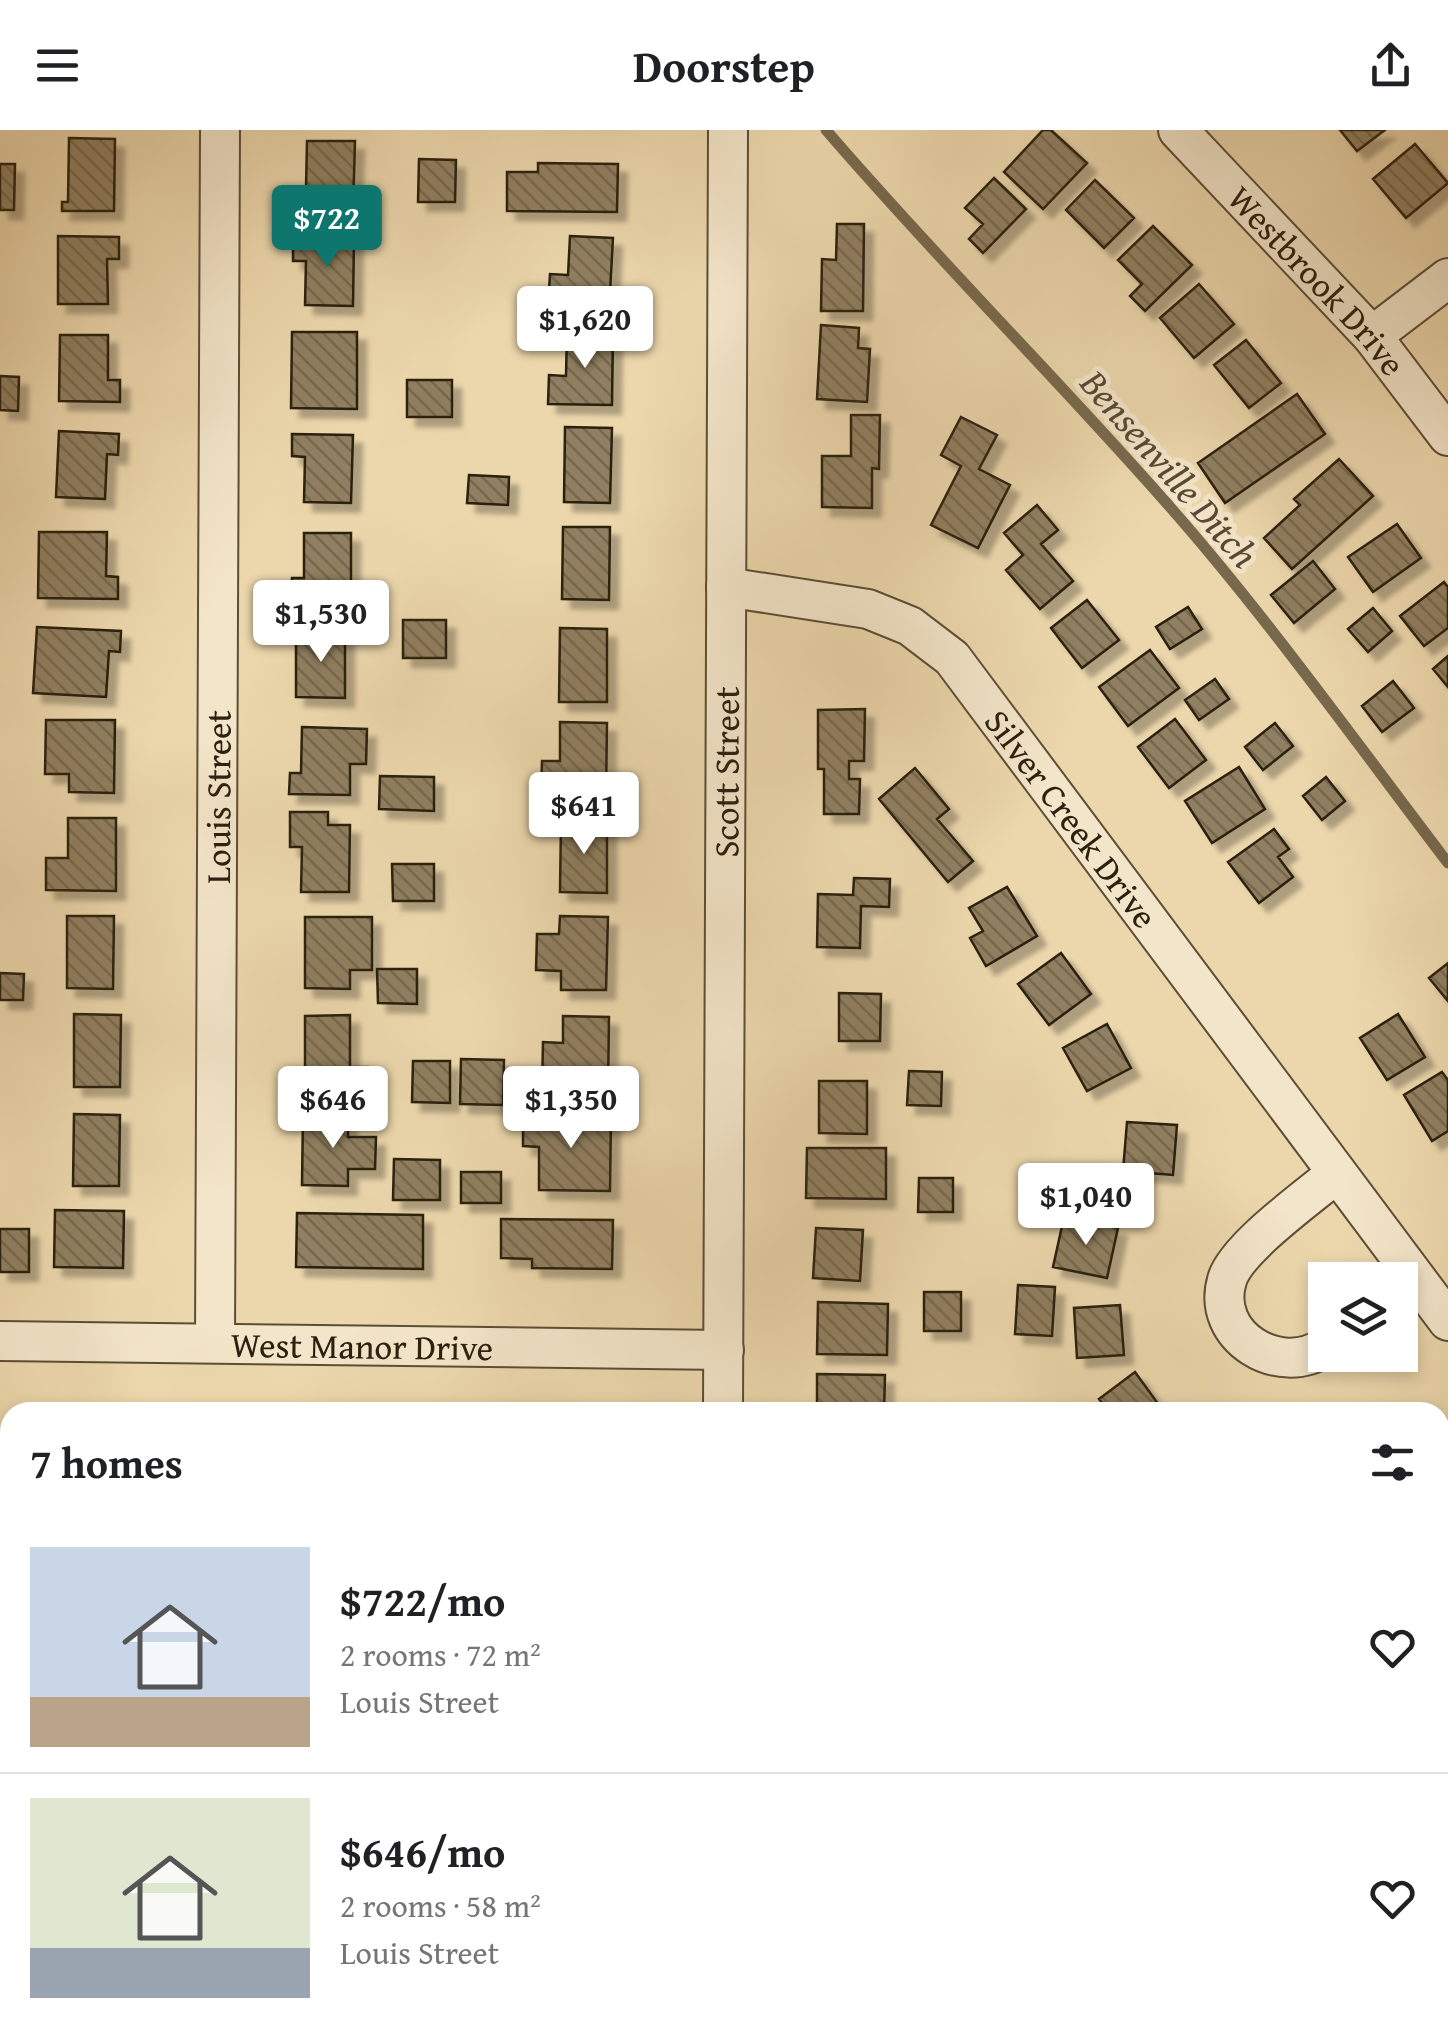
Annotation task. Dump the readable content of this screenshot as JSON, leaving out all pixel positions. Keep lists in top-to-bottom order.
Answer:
{
  "streets": {
    "street": [
      "Westbrook Drive",
      "Scott Street",
      "Louis Street",
      "Silver Creek Drive",
      "West Manor Drive"
    ]
  },
  "crossings": [
    ["Scott Street", "Silver Creek Drive"],
    ["Scott Street", "West Manor Drive"],
    ["Louis Street", "West Manor Drive"]
  ],
  "water": ["Bensenville Ditch"],
  "page": {
    "header": "Doorstep",
    "price": [
      "$722",
      "$1,620",
      "$1,530",
      "$641",
      "$646",
      "$1,350",
      "$1,040"
    ],
    "heading": "7 homes",
    "list": [
      {
        "name": "$722/mo",
        "note": "2 rooms · 72 m² · Louis Street"
      },
      {
        "name": "$646/mo",
        "note": "2 rooms · 58 m² · Louis Street"
      }
    ]
  }
}
